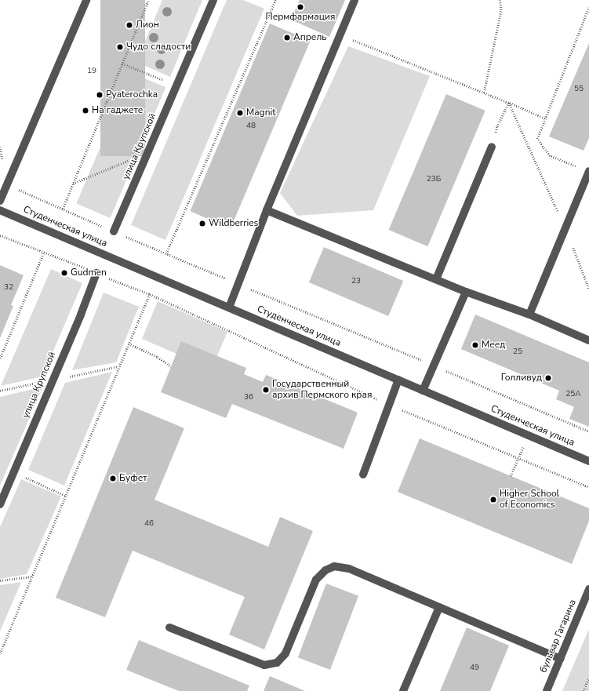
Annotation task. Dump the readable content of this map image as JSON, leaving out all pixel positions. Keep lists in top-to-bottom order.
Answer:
{
  "streets": {
    "street": ["улица Крупской", "Студенческая улица", "бульвар Гагарина"]
  },
  "places": [
    "Пермфармация",
    "Лион",
    "Апрель",
    "Чудо сладости",
    "Pyaterochka",
    "На гаджете",
    "Magnit",
    "Wildberries",
    "Gudmen",
    "Меед",
    "Голливуд",
    "Государственный архив Пермского края",
    "Буфет",
    "Higher School of Economics"
  ],
  "house_numbers": [
    "19",
    "55",
    "48",
    "23Б",
    "23",
    "32",
    "25",
    "25А",
    "36",
    "46",
    "49"
  ]
}
